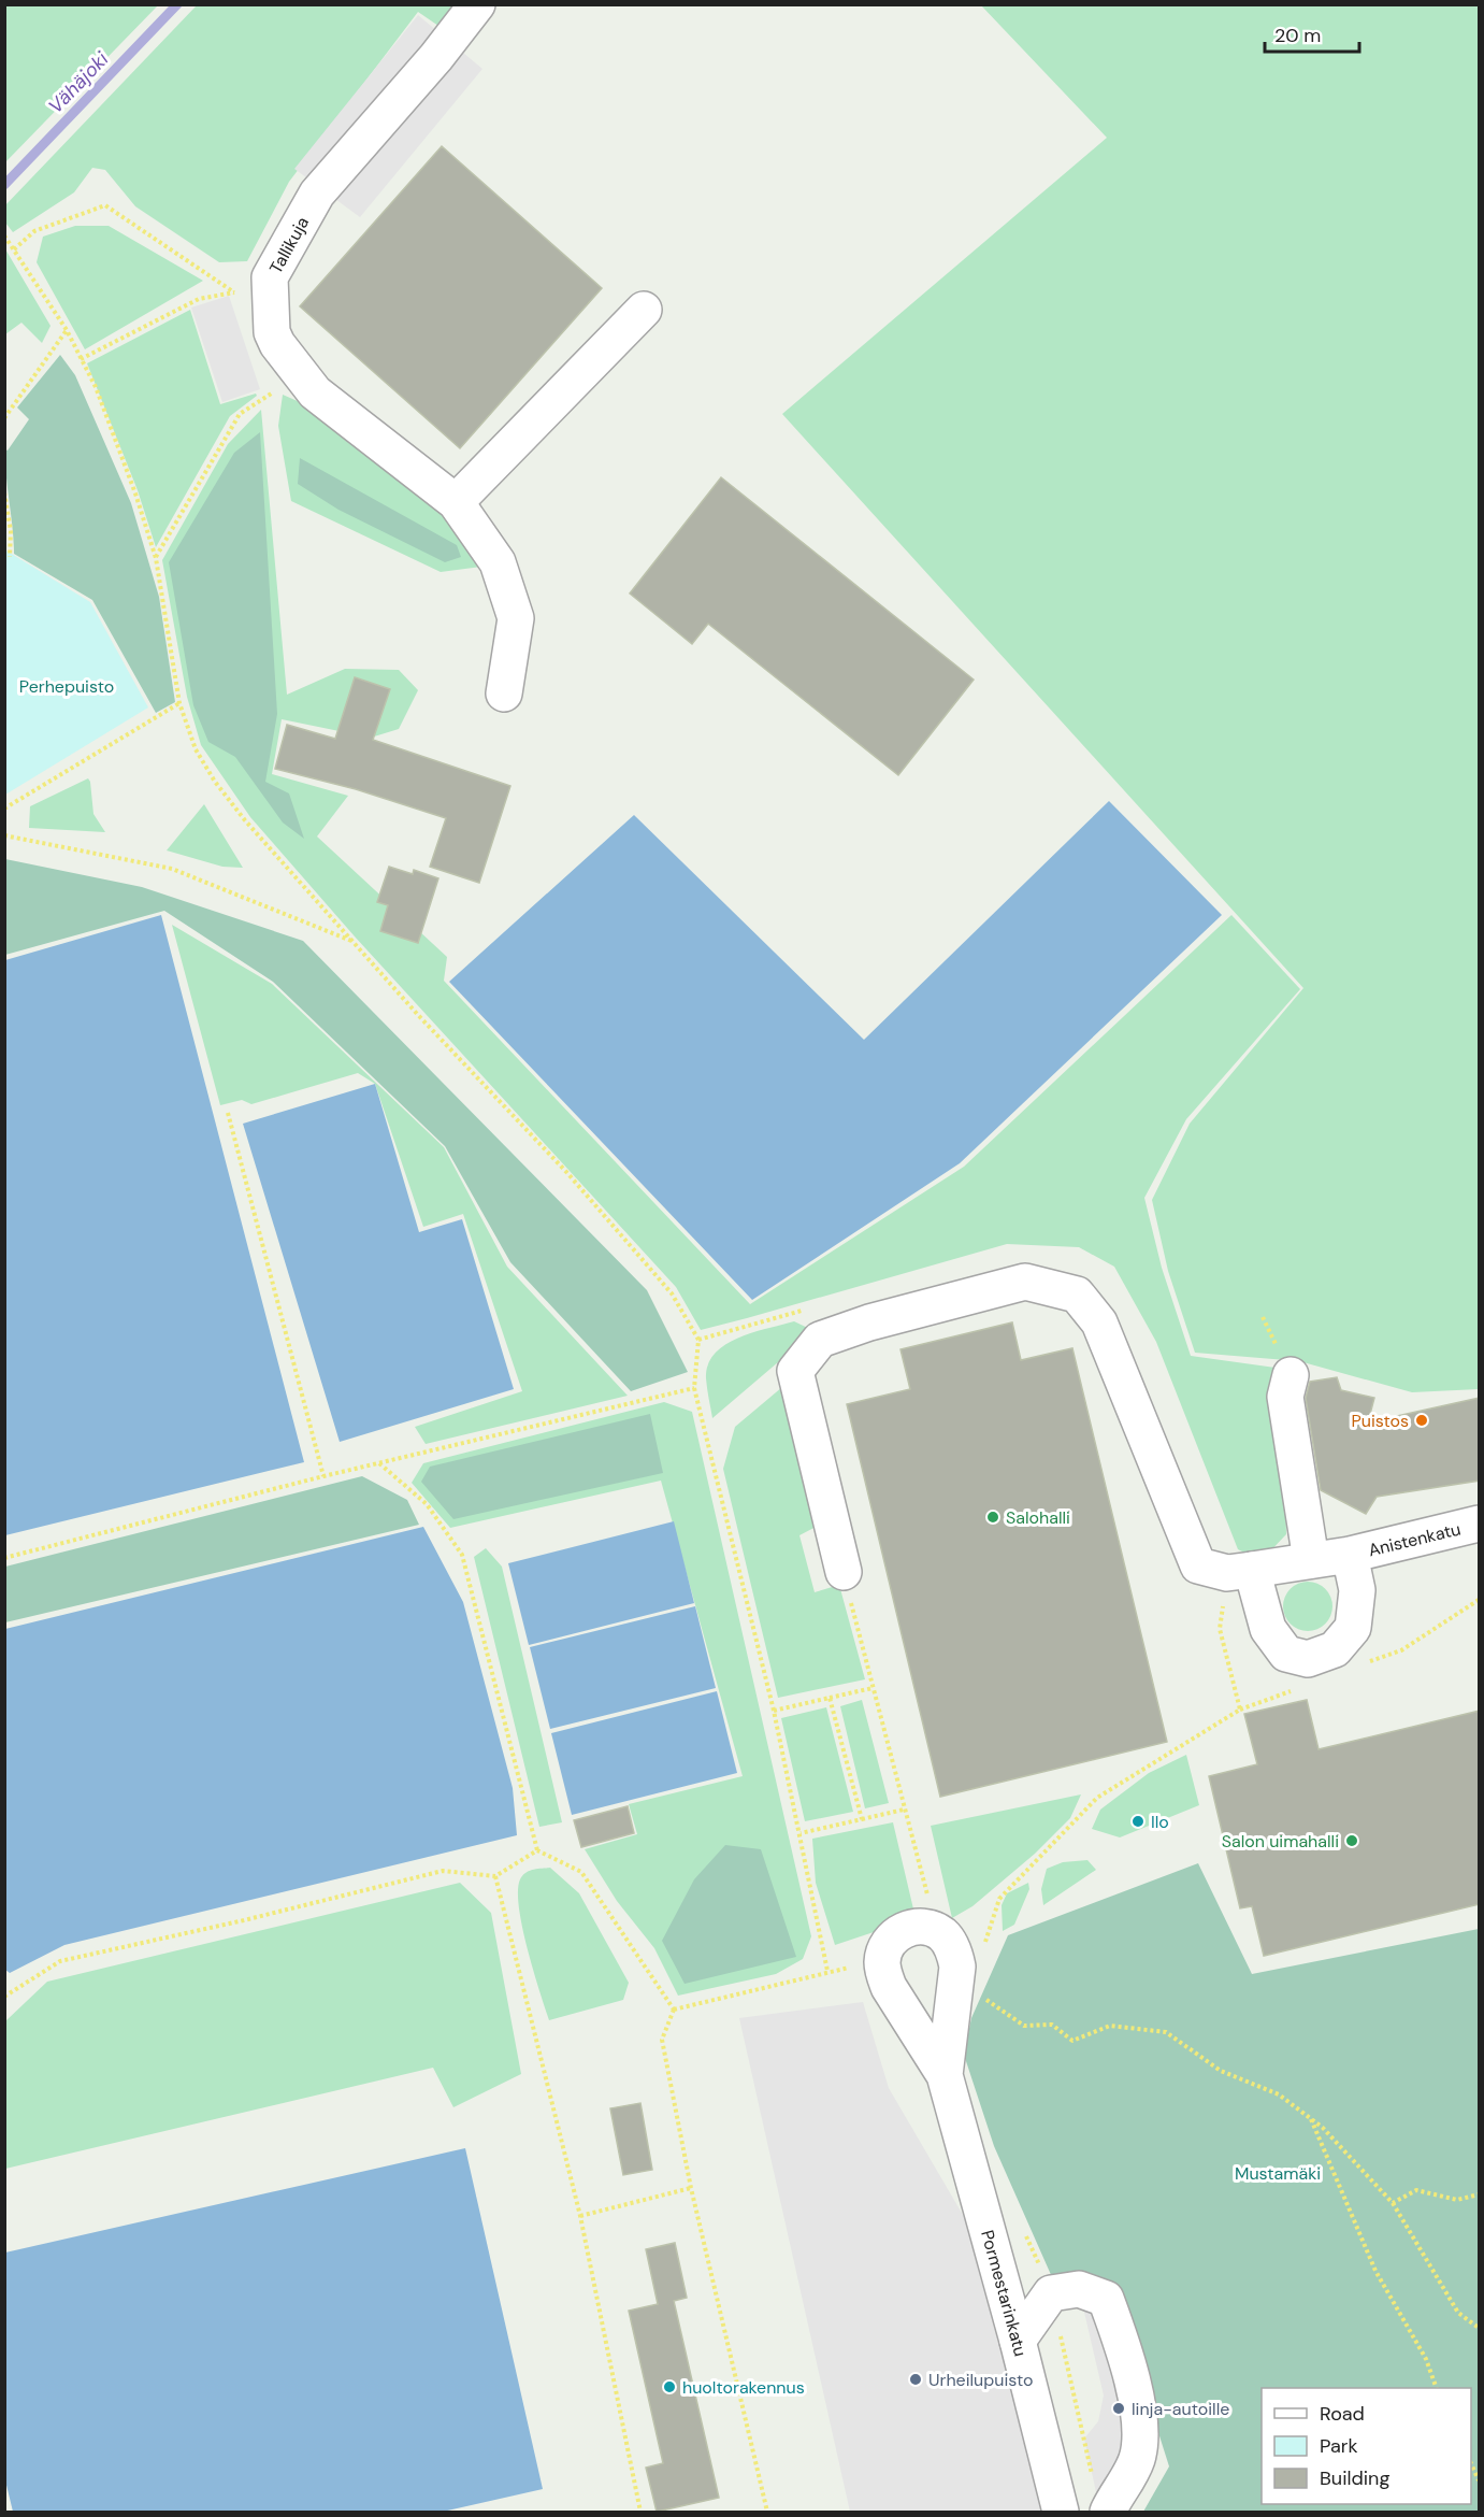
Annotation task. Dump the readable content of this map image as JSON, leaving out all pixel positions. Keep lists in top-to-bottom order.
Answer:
{
  "streets": {
    "street": ["Tallikuja", "Anistenkatu", "Pormestarinkatu"]
  },
  "water": ["Vähäjoki"],
  "parks": ["Perhepuisto", "Mustamäki"],
  "places": [
    "Puistos",
    "Salohalli",
    "Ilo",
    "Salon uimahalli",
    "Urheilupuisto",
    "huoltorakennus",
    "linja-autoille"
  ],
  "legend": ["Road", "Park", "Building"],
  "scale_bar": "20 m"
}
